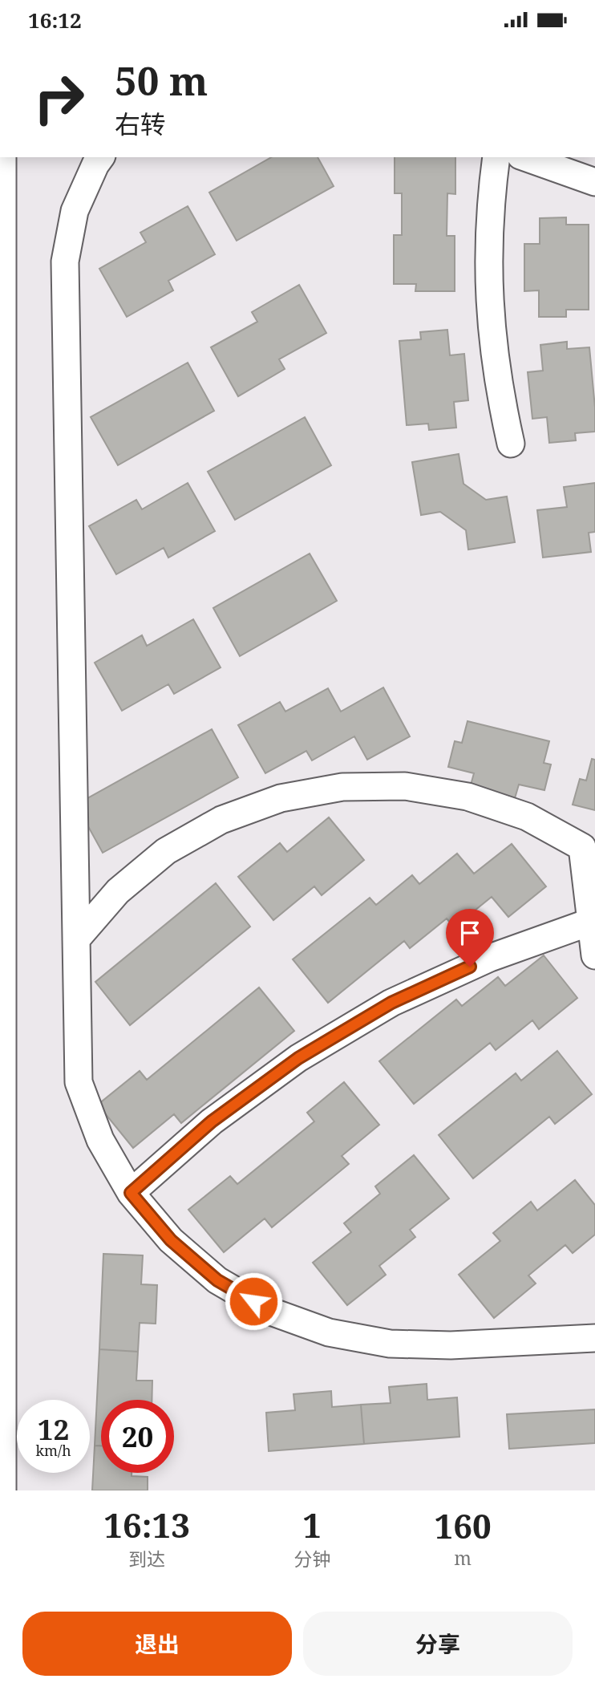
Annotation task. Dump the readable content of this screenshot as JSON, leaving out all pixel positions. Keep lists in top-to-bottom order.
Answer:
{
  "page": {
    "status": "16:12",
    "turn": ["50 m", "右转"],
    "speed": "12 km/h",
    "limit": "20",
    "eta": [
      "16:13",
      "到达",
      "1",
      "分钟",
      "160",
      "m"
    ],
    "buttons": ["退出", "分享"]
  }
}
